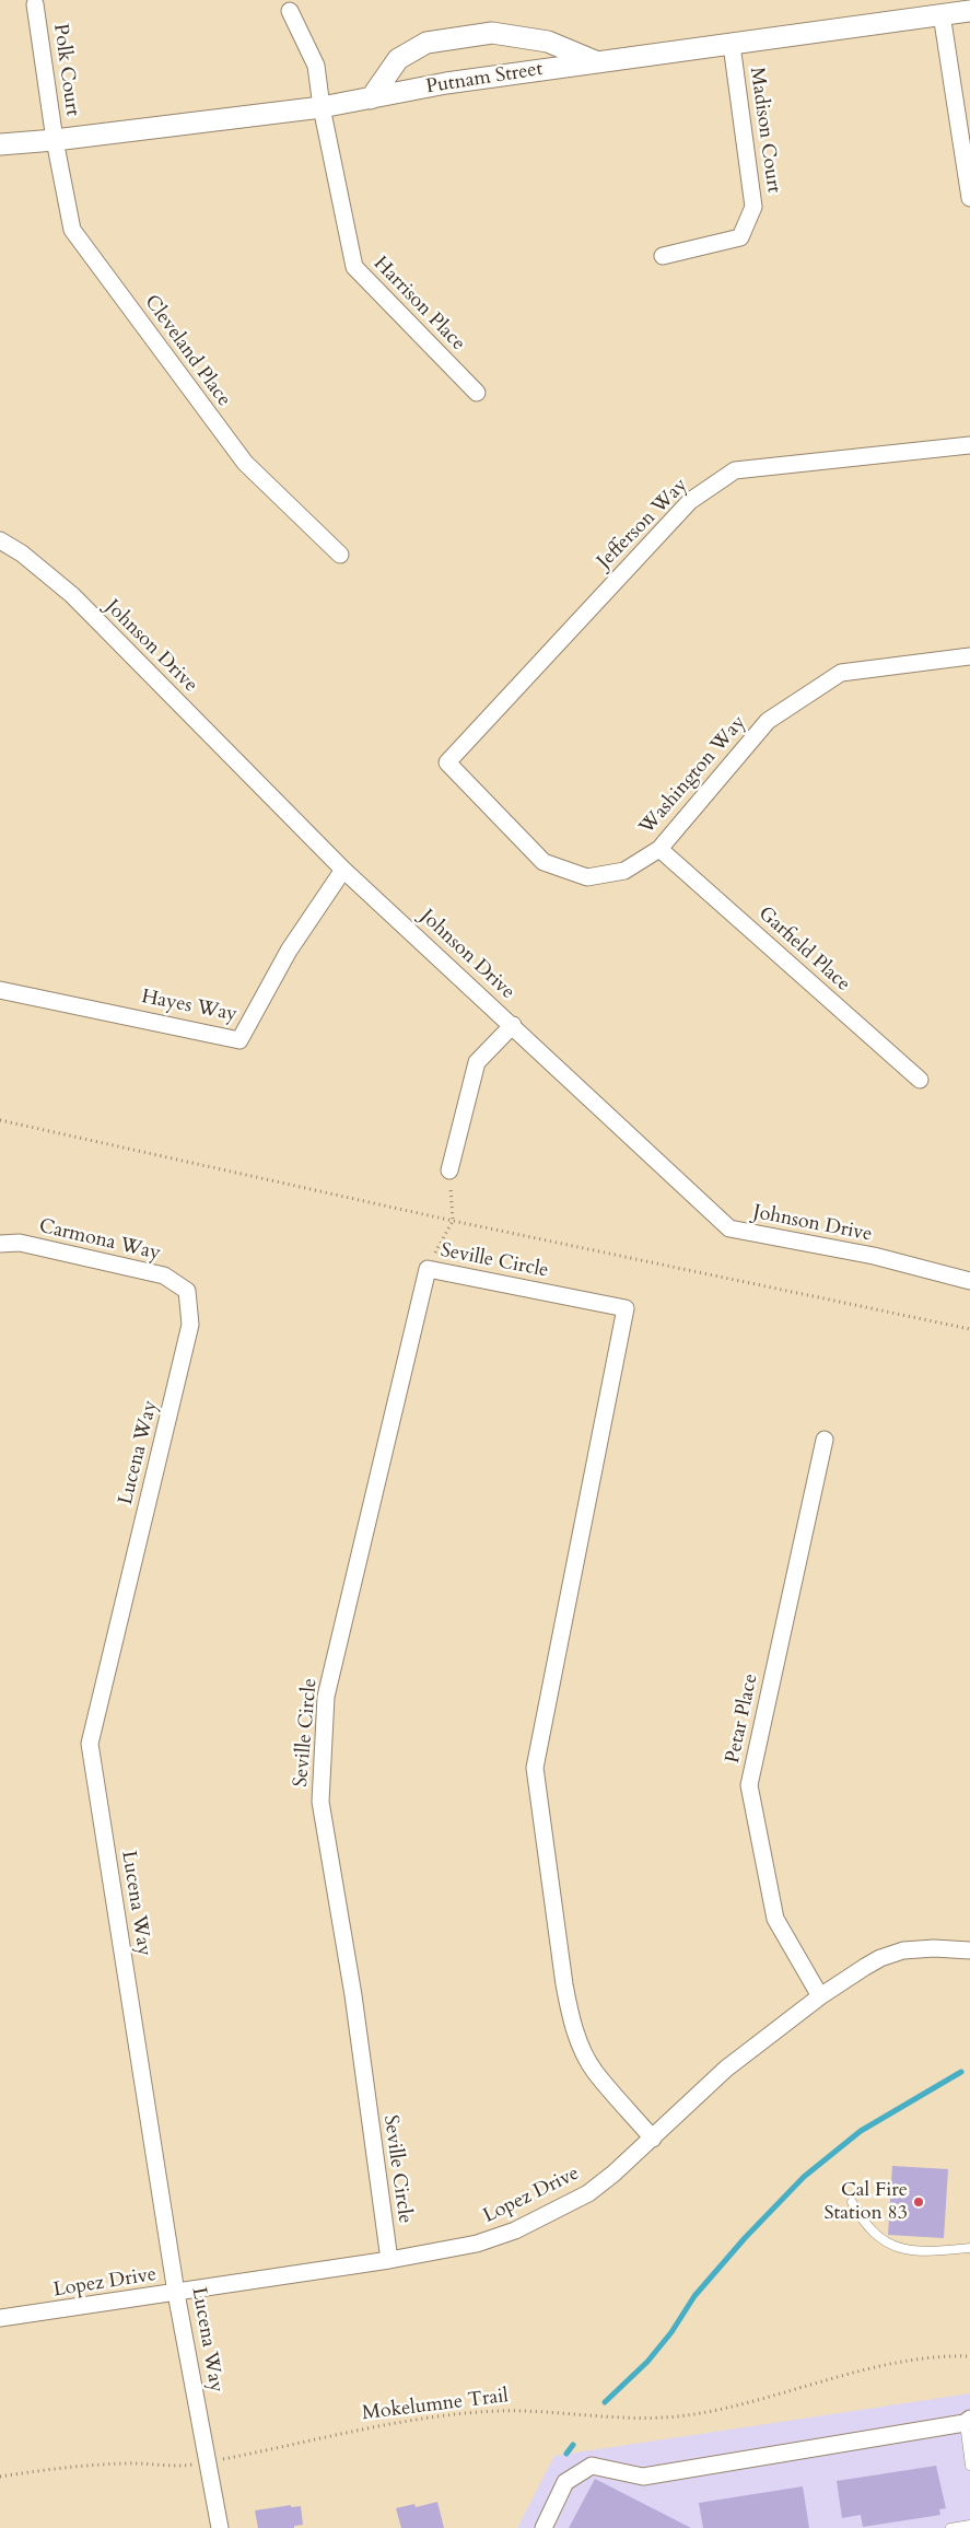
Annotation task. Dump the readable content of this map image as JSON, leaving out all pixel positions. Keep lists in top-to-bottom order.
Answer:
{
  "streets": {
    "street": [
      "Polk Court",
      "Putnam Street",
      "Madison Court",
      "Harrison Place",
      "Cleveland Place",
      "Jefferson Way",
      "Johnson Drive",
      "Washington Way",
      "Garfield Place",
      "Hayes Way",
      "Carmona Way",
      "Seville Circle",
      "Lucena Way",
      "Petar Place",
      "Lopez Drive"
    ],
    "path": ["Mokelumne Trail"]
  },
  "crossings": [
    ["Polk Court", "Putnam Street"],
    ["Polk Court", "Cleveland Place"],
    ["Putnam Street", "Madison Court"],
    ["Putnam Street", "Harrison Place"],
    ["Putnam Street", "Cleveland Place"],
    ["Jefferson Way", "Washington Way"],
    ["Johnson Drive", "Hayes Way"],
    ["Washington Way", "Garfield Place"],
    ["Carmona Way", "Lucena Way"],
    ["Seville Circle", "Lopez Drive"],
    ["Lucena Way", "Lopez Drive"],
    ["Lucena Way", "Mokelumne Trail"],
    ["Petar Place", "Lopez Drive"]
  ],
  "places": ["Cal Fire Station 83"]
}
